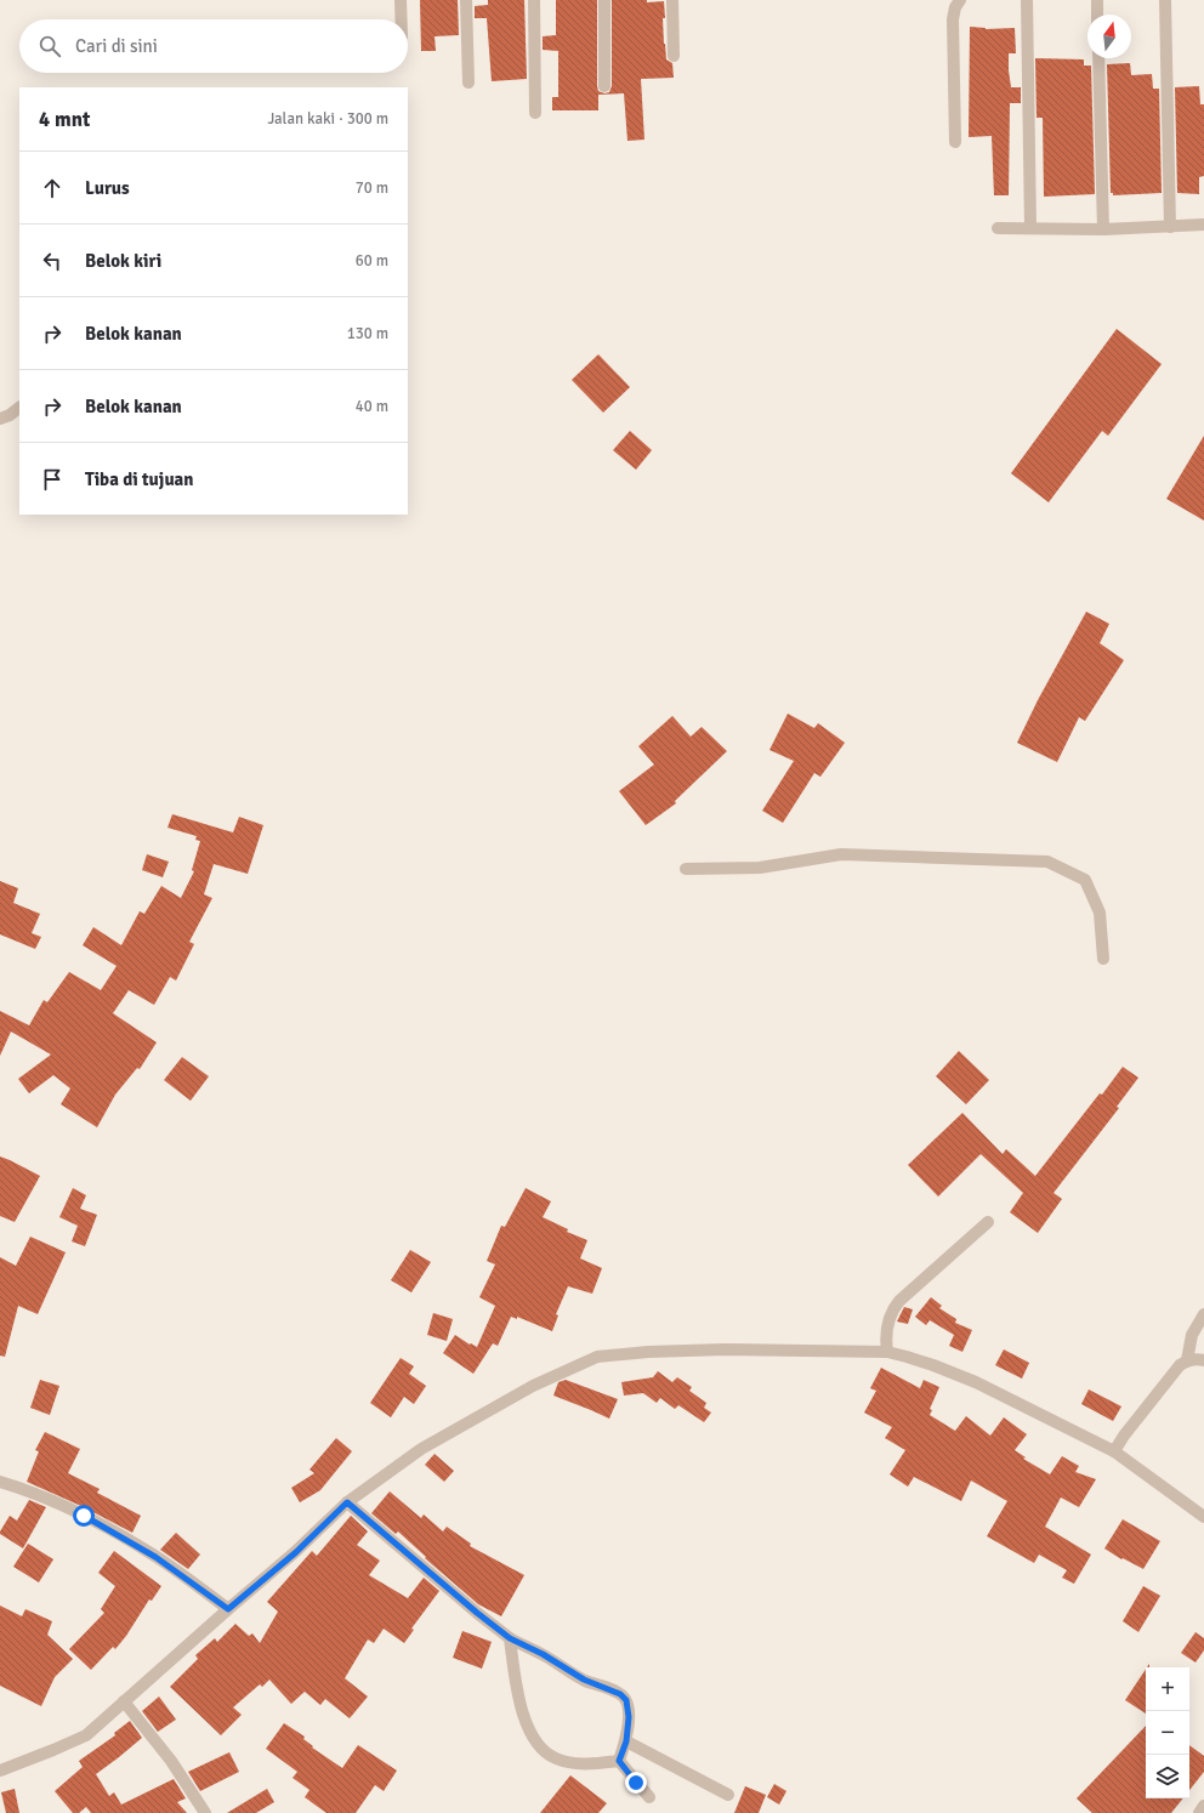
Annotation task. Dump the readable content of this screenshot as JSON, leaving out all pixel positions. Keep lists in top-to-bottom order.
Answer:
{
  "north": "top",
  "page": {
    "search": "Cari di sini",
    "heading": ["4 mnt", "Jalan kaki · 300 m"],
    "list": [
      ["Lurus", "70 m"],
      ["Belok kiri", "60 m"],
      ["Belok kanan", "130 m"],
      ["Belok kanan", "40 m"],
      "Tiba di tujuan"
    ],
    "map_buttons": ["+", "−"]
  }
}
